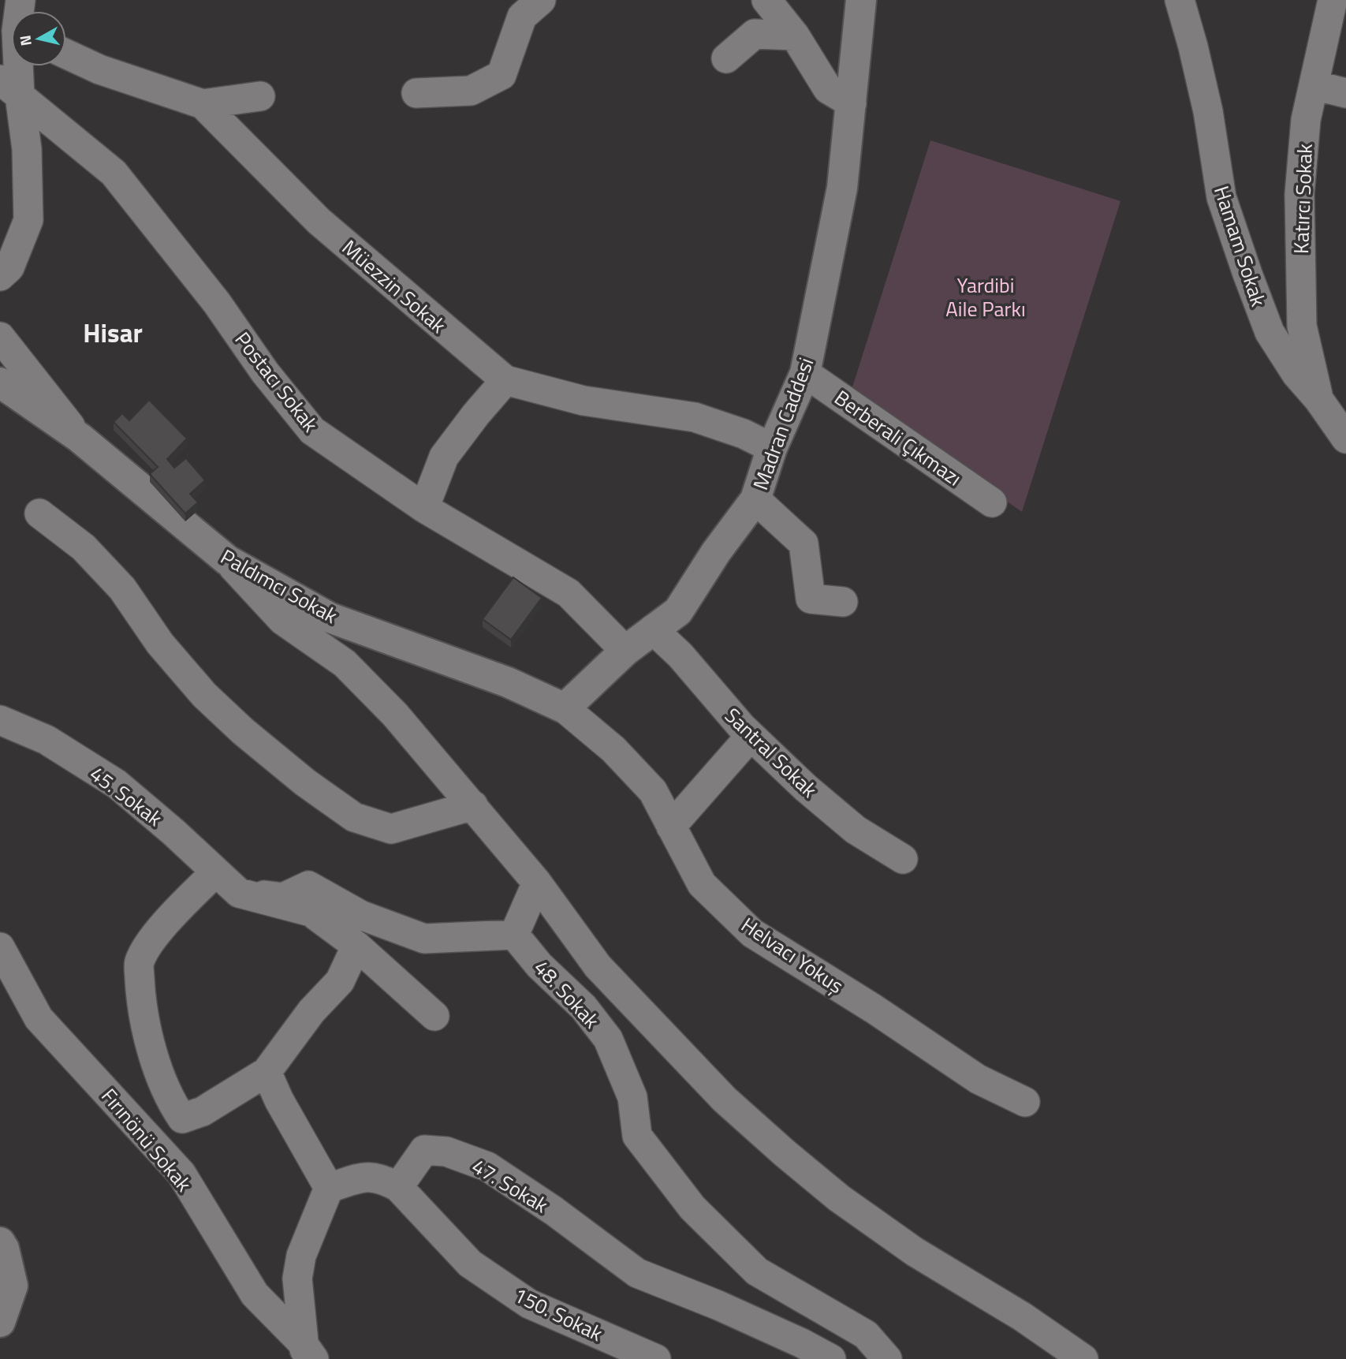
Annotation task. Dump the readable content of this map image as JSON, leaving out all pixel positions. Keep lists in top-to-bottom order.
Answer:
{
  "streets": {
    "street": [
      "Katırcı Sokak",
      "Hamam Sokak",
      "Müezzin Sokak",
      "Postacı Sokak",
      "Madran Caddesi",
      "Berberali Çıkmazı",
      "Paldımcı Sokak",
      "Santral Sokak",
      "45. Sokak",
      "Helvacı Yokuş",
      "48. Sokak",
      "Fırınönü Sokak",
      "47. Sokak",
      "150. Sokak"
    ]
  },
  "crossings": [
    ["Katırcı Sokak", "Hamam Sokak"],
    ["Müezzin Sokak", "Madran Caddesi"],
    ["Postacı Sokak", "Madran Caddesi"],
    ["Madran Caddesi", "Berberali Çıkmazı"],
    ["Madran Caddesi", "Paldımcı Sokak"],
    ["Madran Caddesi", "Santral Sokak"],
    ["Madran Caddesi", "Helvacı Yokuş"],
    ["Paldımcı Sokak", "Helvacı Yokuş"],
    ["47. Sokak", "150. Sokak"]
  ],
  "districts": ["Hisar"],
  "parks": ["Yardibi Aile Parkı"],
  "north": "left"
}
